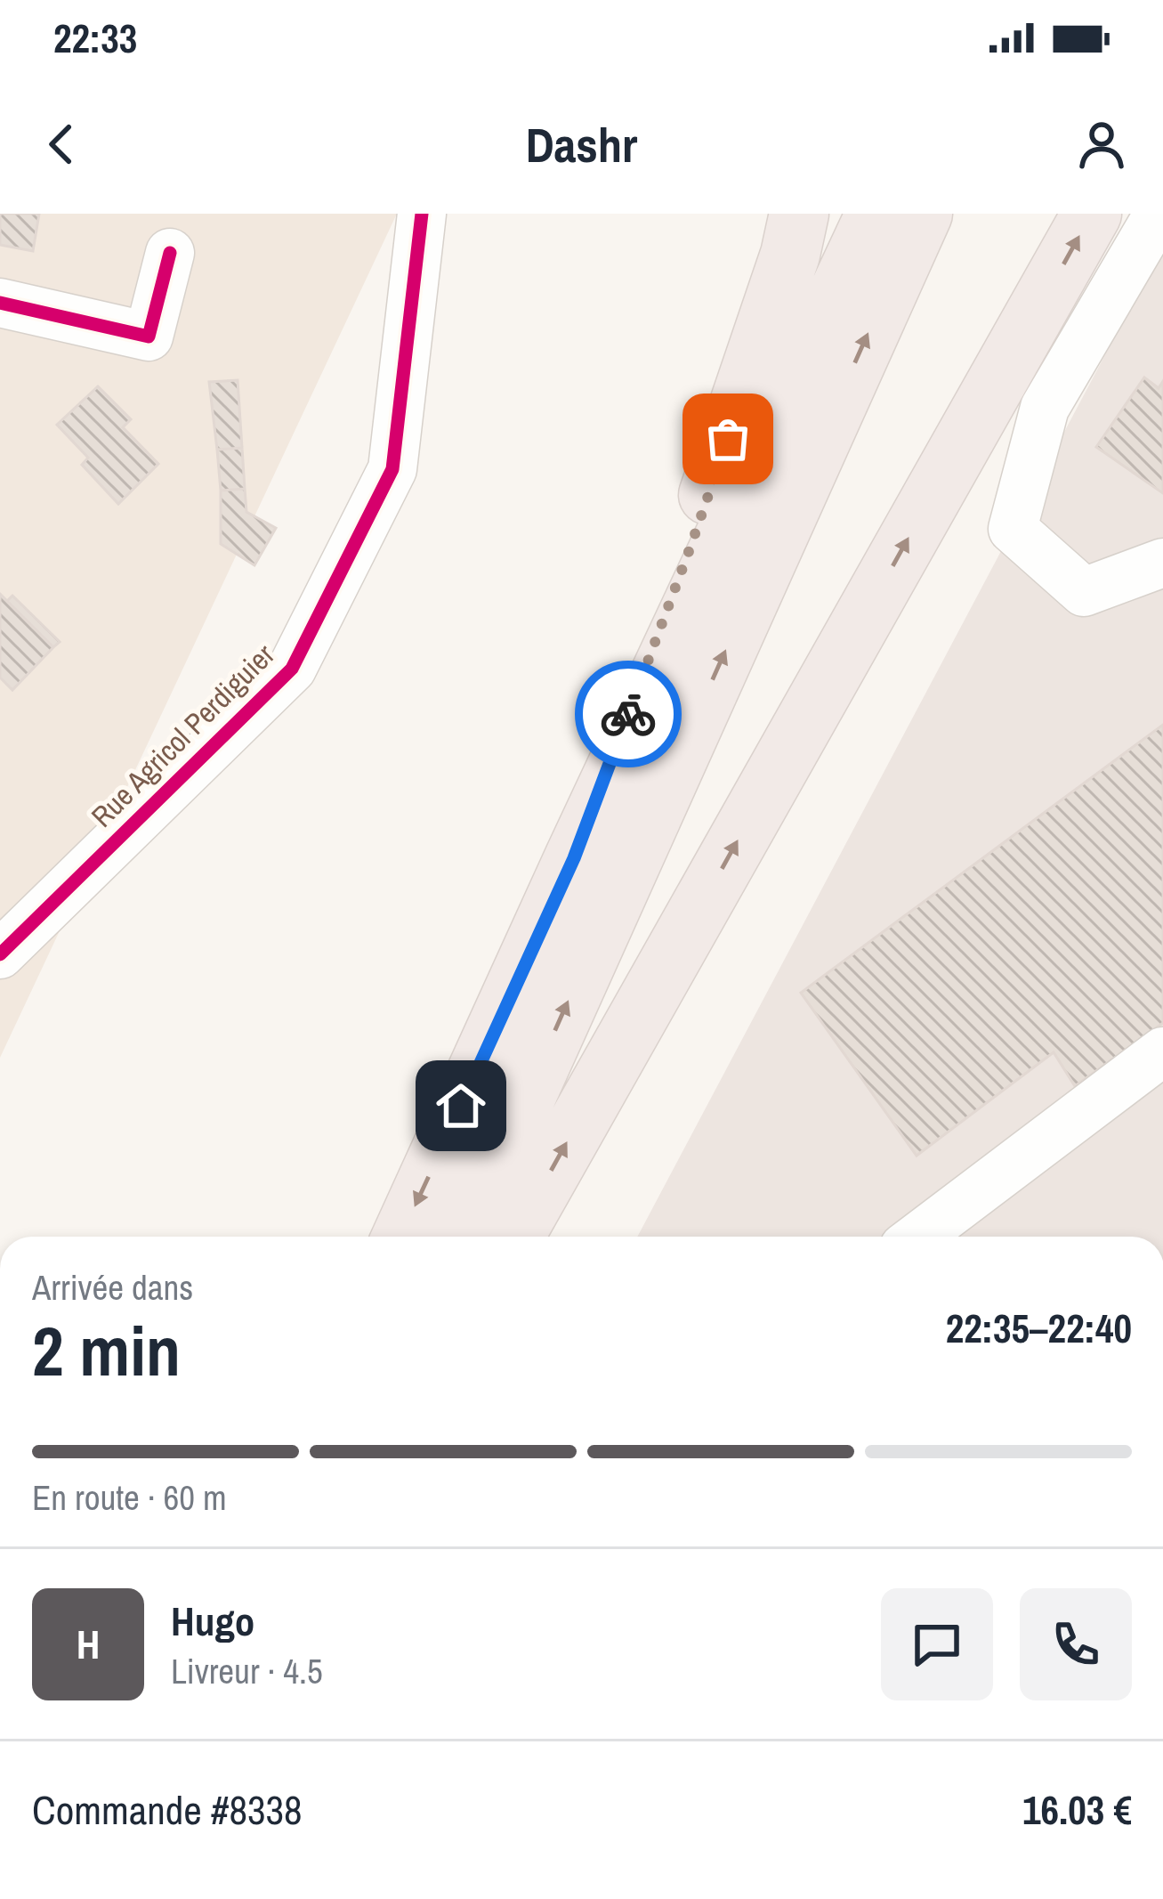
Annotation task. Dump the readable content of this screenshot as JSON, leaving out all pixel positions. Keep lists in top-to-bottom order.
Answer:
{
  "streets": {
    "street": ["Rue Agricol Perdiguier"]
  },
  "page": {
    "status": "22:33",
    "header": "Dashr",
    "heading": ["2 min", "Arrivée dans", "22:35–22:40"],
    "panel": [
      "Hugo",
      "Livreur · 4.5",
      "Commande #8338",
      "16.03 €"
    ],
    "bar": "En route · 60 m",
    "round": "H"
  }
}
